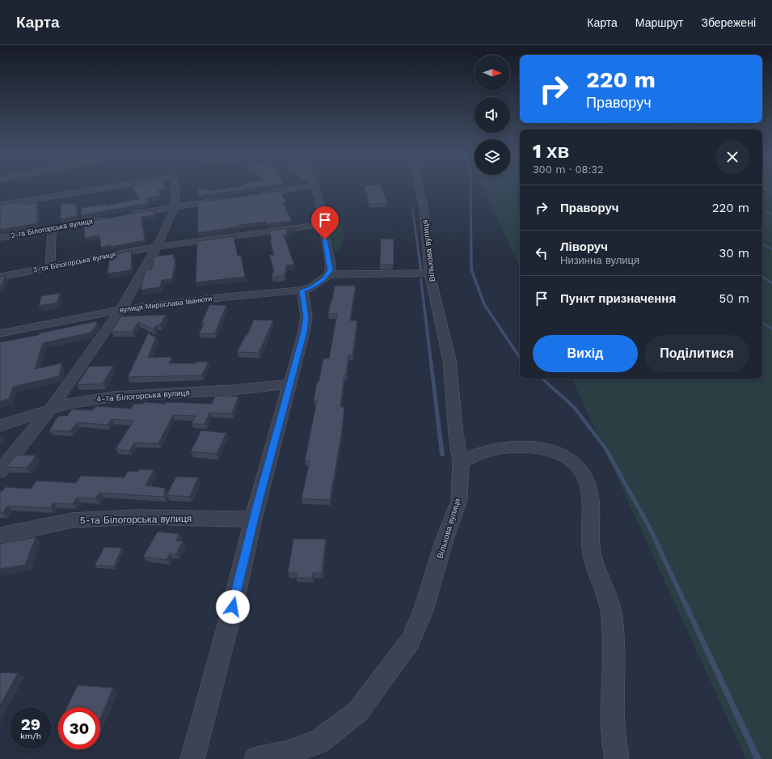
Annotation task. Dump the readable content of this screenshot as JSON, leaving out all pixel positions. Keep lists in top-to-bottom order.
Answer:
{
  "streets": {
    "street": [
      "2-га Білогорська вулиця",
      "Вільхова вулиця",
      "3-тя Білогорська вулиця",
      "вулиця Мирослава Іванюти",
      "4-та Білогорська вулиця",
      "5-та Білогорська вулиця"
    ]
  },
  "north": "right",
  "page": {
    "header": "Карта",
    "nav": ["Карта", "Маршрут", "Збережені"],
    "turn": ["220 m", "Праворуч"],
    "heading": ["1 хв", "300 m · 08:32"],
    "list": [
      {
        "name": "Праворуч",
        "value": "220 m"
      },
      {
        "name": "Ліворуч",
        "note": "Низинна вулиця",
        "value": "30 m"
      },
      {
        "name": "Пункт призначення",
        "value": "50 m"
      }
    ],
    "buttons": ["Вихід", "Поділитися"],
    "speed": "29 km/h",
    "limit": "30"
  }
}
